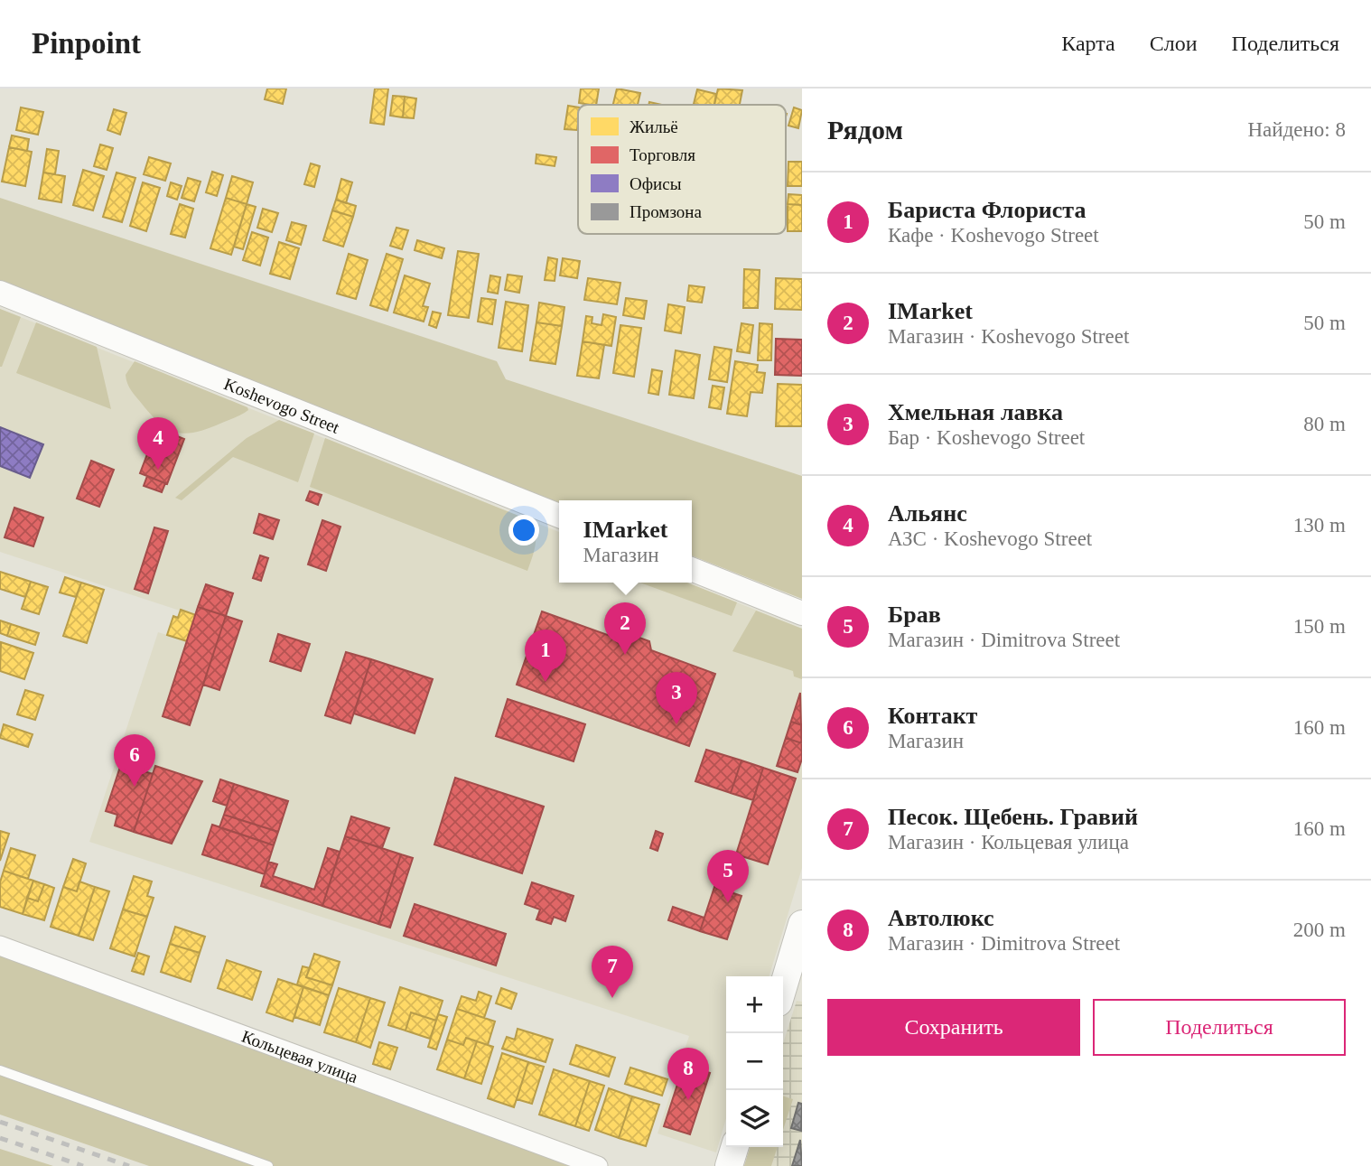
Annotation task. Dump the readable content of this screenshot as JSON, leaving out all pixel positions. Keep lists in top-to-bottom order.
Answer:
{
  "streets": {
    "street": ["Koshevogo Street", "Кольцевая улица"]
  },
  "legend": [
    "Жильё",
    "Торговля",
    "Офисы",
    "Промзона"
  ],
  "page": {
    "header": "Pinpoint",
    "nav": ["Карта", "Слои", "Поделиться"],
    "heading": ["Рядом", "Найдено: 8"],
    "list": [
      {
        "mark": "1",
        "name": "Бариста Флориста",
        "note": "Кафе · Koshevogo Street",
        "value": "50 m"
      },
      {
        "mark": "2",
        "name": "IMarket",
        "note": "Магазин · Koshevogo Street",
        "value": "50 m"
      },
      {
        "mark": "3",
        "name": "Хмельная лавка",
        "note": "Бар · Koshevogo Street",
        "value": "80 m"
      },
      {
        "mark": "4",
        "name": "Альянс",
        "note": "АЗС · Koshevogo Street",
        "value": "130 m"
      },
      {
        "mark": "5",
        "name": "Брав",
        "note": "Магазин · Dimitrova Street",
        "value": "150 m"
      },
      {
        "mark": "6",
        "name": "Контакт",
        "note": "Магазин",
        "value": "160 m"
      },
      {
        "mark": "7",
        "name": "Песок. Щебень. Гравий",
        "note": "Магазин · Кольцевая улица",
        "value": "160 m"
      },
      {
        "mark": "8",
        "name": "Автолюкс",
        "note": "Магазин · Dimitrova Street",
        "value": "200 m"
      }
    ],
    "pins": [
      "4",
      "2",
      "1",
      "3",
      "6",
      "5",
      "7",
      "8"
    ],
    "popup": ["IMarket", "Магазин"],
    "map_buttons": ["+", "−"],
    "buttons": ["Сохранить", "Поделиться"]
  }
}
